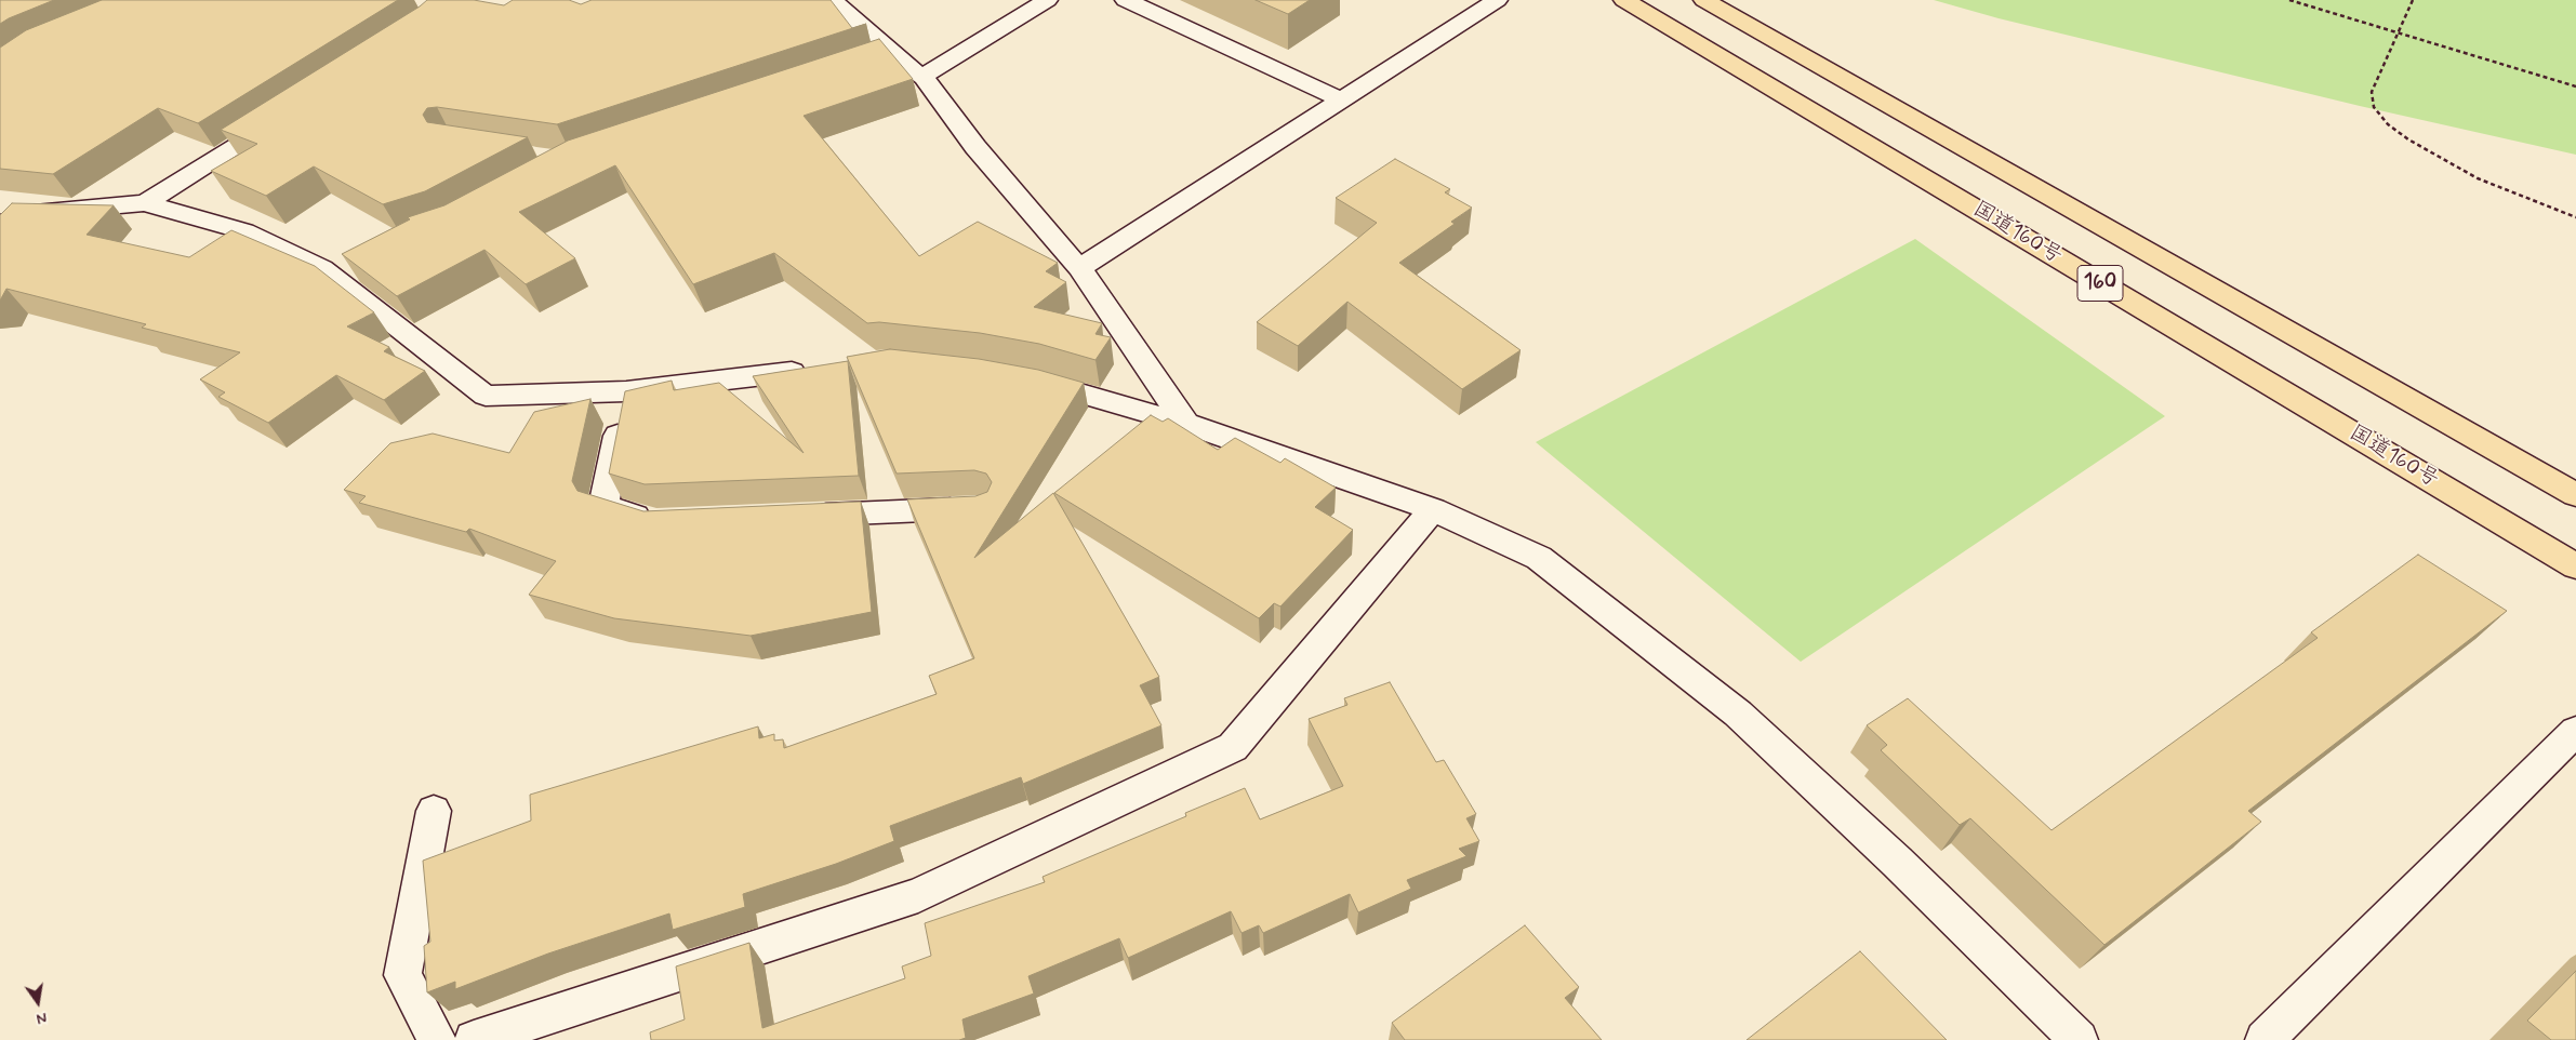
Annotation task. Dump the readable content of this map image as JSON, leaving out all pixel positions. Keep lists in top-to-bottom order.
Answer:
{
  "streets": {
    "highway": ["国道160号", "160"]
  },
  "north": "bottom"
}
